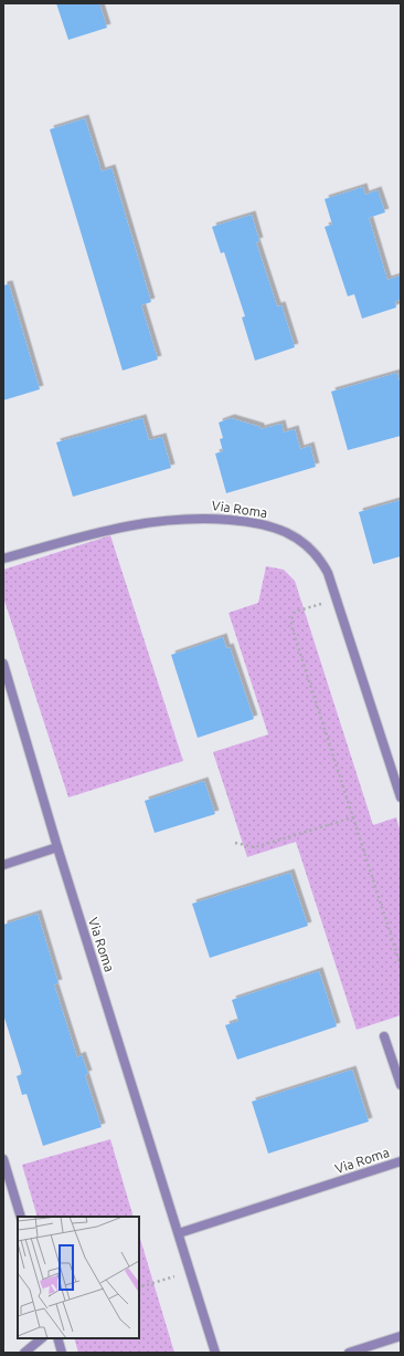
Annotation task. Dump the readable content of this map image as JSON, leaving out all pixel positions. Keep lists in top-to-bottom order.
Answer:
{
  "streets": {
    "street": ["Via Roma"]
  }
}
